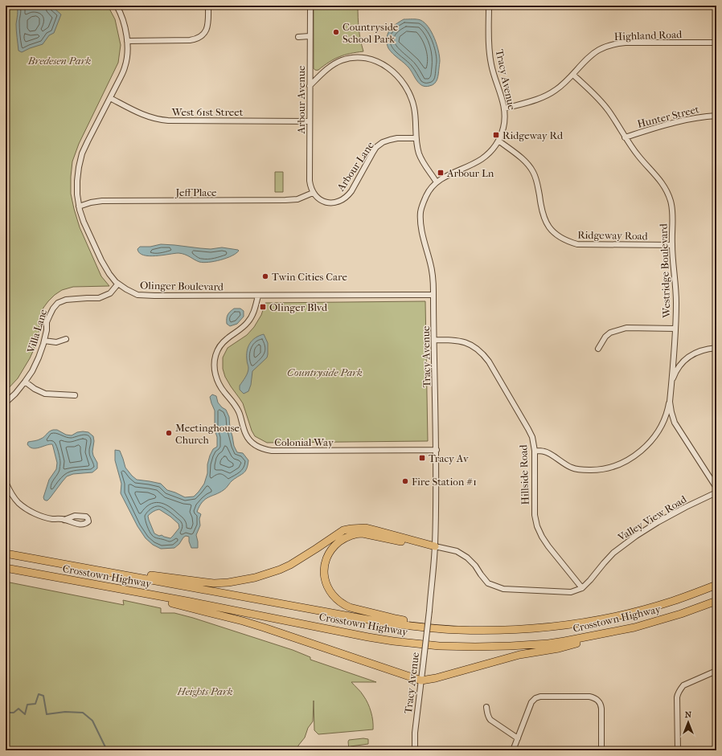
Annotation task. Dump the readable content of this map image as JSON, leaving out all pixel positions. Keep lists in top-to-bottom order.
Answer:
{
  "streets": {
    "highway": ["Crosstown Highway"],
    "street": [
      "Highland Road",
      "Tracy Avenue",
      "Arbour Avenue",
      "West 61st Street",
      "Hunter Street",
      "Arbour Lane",
      "Jeff Place",
      "Ridgeway Road",
      "Westridge Boulevard",
      "Olinger Boulevard",
      "Villa Lane",
      "Colonial Way",
      "Hillside Road",
      "Valley View Road"
    ]
  },
  "crossings": [
    ["Highland Road", "Tracy Avenue"],
    ["Highland Road", "Westridge Boulevard"],
    ["Tracy Avenue", "Ridgeway Road"],
    ["Tracy Avenue", "Olinger Boulevard"],
    ["Tracy Avenue", "Colonial Way"],
    ["Tracy Avenue", "Hillside Road"],
    ["Arbour Avenue", "West 61st Street"],
    ["Arbour Avenue", "Arbour Lane"],
    ["Arbour Avenue", "Jeff Place"],
    ["West 61st Street", "Olinger Boulevard"],
    ["Hunter Street", "Westridge Boulevard"],
    ["Arbour Lane", "Jeff Place"],
    ["Jeff Place", "Olinger Boulevard"],
    ["Ridgeway Road", "Westridge Boulevard"],
    ["Olinger Boulevard", "Villa Lane"],
    ["Olinger Boulevard", "Colonial Way"],
    ["Hillside Road", "Valley View Road"]
  ],
  "parks": ["Bredesen Park", "Countryside Park", "Heights Park"],
  "places": {
    "other": [
      "Countryside School Park",
      "Twin Cities Care",
      "Meetinghouse Church",
      "Fire Station #1"
    ],
    "transit": [
      "Ridgeway Rd",
      "Arbour Ln",
      "Olinger Blvd",
      "Tracy Av"
    ]
  },
  "north": "top"
}
